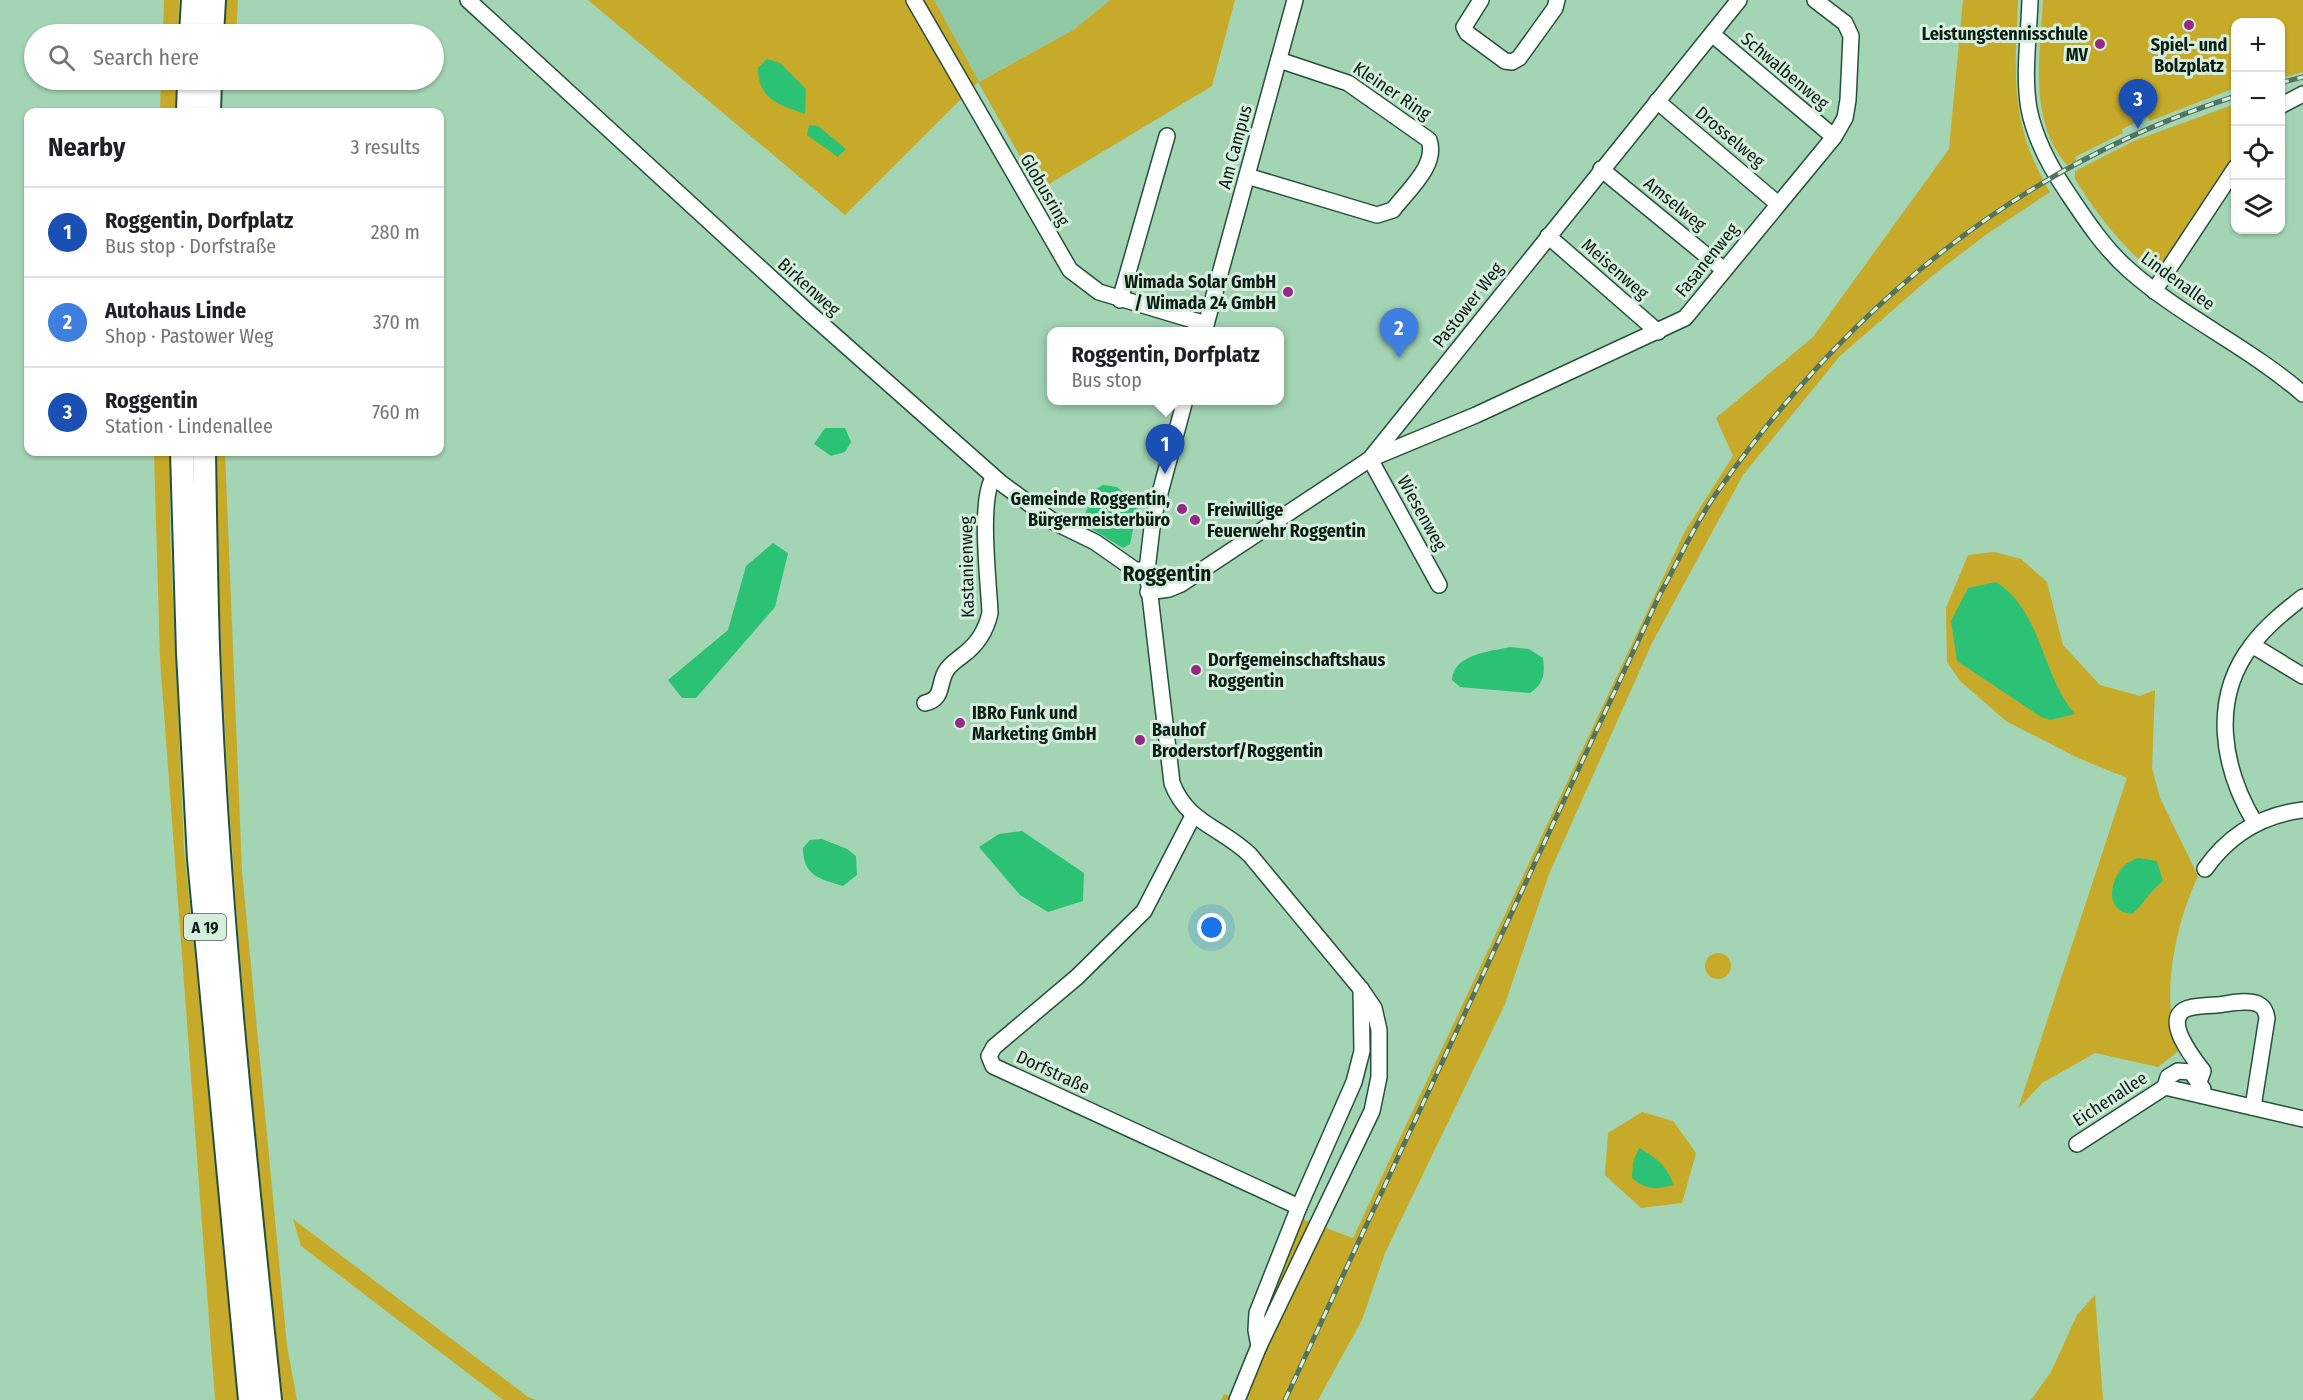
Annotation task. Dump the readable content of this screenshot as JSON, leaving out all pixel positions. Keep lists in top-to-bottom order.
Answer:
{
  "streets": {
    "highway": ["A 19"],
    "street": [
      "Schwalbenweg",
      "Kleiner Ring",
      "Drosselweg",
      "Am Campus",
      "Globusring",
      "Amselweg",
      "Fasanenweg",
      "Meisenweg",
      "Lindenallee",
      "Birkenweg",
      "Pastower Weg",
      "Wiesenweg",
      "Kastanienweg",
      "Dorfstraße",
      "Eichenallee"
    ]
  },
  "crossings": [
    ["Schwalbenweg", "Fasanenweg"],
    ["Schwalbenweg", "Pastower Weg"],
    ["Kleiner Ring", "Am Campus"],
    ["Drosselweg", "Fasanenweg"],
    ["Drosselweg", "Pastower Weg"],
    ["Amselweg", "Fasanenweg"],
    ["Amselweg", "Pastower Weg"],
    ["Fasanenweg", "Meisenweg"],
    ["Fasanenweg", "Pastower Weg"],
    ["Fasanenweg", "Wiesenweg"],
    ["Meisenweg", "Pastower Weg"],
    ["Birkenweg", "Kastanienweg"],
    ["Pastower Weg", "Wiesenweg"]
  ],
  "districts": ["Roggentin"],
  "places": [
    "Spiel- und Bolzplatz",
    "Leistungstennisschule MV",
    "Wimada Solar GmbH / Wimada 24 GmbH",
    "Gemeinde Roggentin, Bürgermeisterbüro",
    "Freiwillige Feuerwehr Roggentin",
    "Dorfgemeinschaftshaus Roggentin",
    "IBRo Funk und Marketing GmbH",
    "Bauhof Broderstorf/Roggentin"
  ],
  "page": {
    "map_buttons": ["+", "−"],
    "search": "Search here",
    "pins": ["3", "2", "1"],
    "heading": ["Nearby", "3 results"],
    "list": [
      {
        "mark": "1",
        "name": "Roggentin, Dorfplatz",
        "note": "Bus stop · Dorfstraße",
        "value": "280 m"
      },
      {
        "mark": "2",
        "name": "Autohaus Linde",
        "note": "Shop · Pastower Weg",
        "value": "370 m"
      },
      {
        "mark": "3",
        "name": "Roggentin",
        "note": "Station · Lindenallee",
        "value": "760 m"
      }
    ],
    "popup": ["Roggentin, Dorfplatz", "Bus stop"]
  }
}
